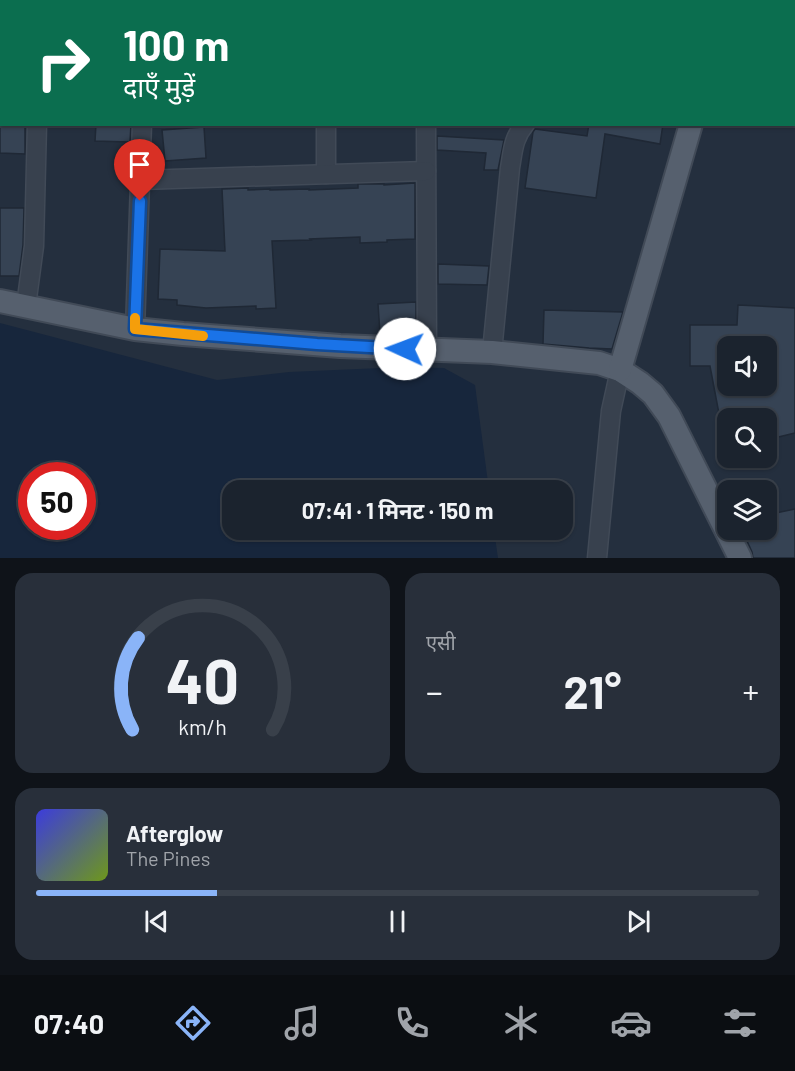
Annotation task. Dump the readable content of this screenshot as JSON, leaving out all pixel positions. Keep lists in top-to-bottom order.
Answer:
{
  "page": {
    "turn": ["100 m", "दाएँ मुड़ें"],
    "limit": "50",
    "trip": "07:41 · 1 मिनट · 150 m",
    "tile": "एसी",
    "heat": ["−", "21°", "+"],
    "song": ["Afterglow", "The Pines"],
    "tabs": "07:40",
    "gauge": ["40", "km/h"]
  }
}
